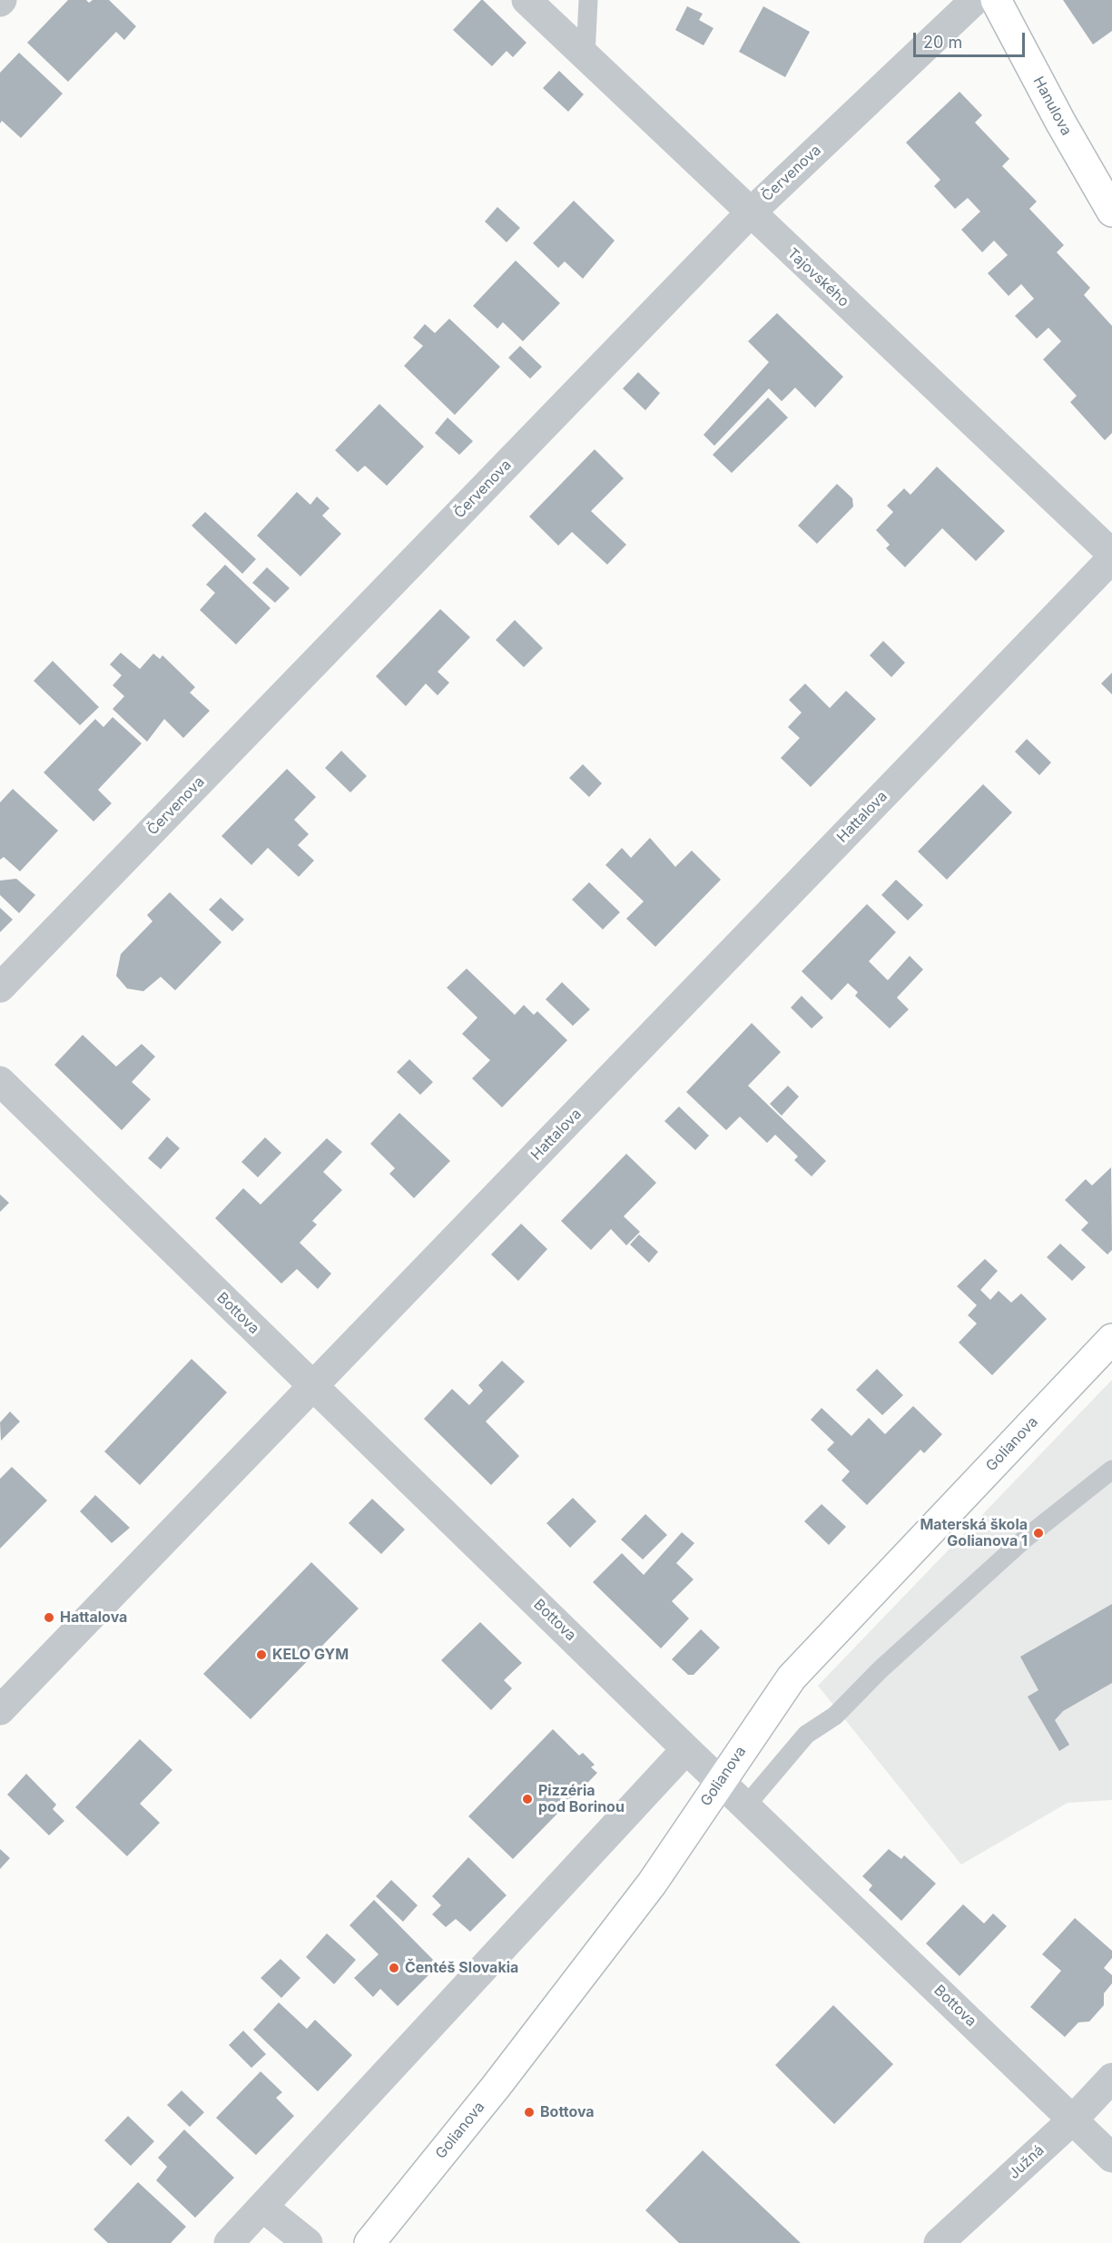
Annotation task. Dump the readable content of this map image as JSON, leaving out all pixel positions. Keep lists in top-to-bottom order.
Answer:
{
  "streets": {
    "street": [
      "Hanulova",
      "Červenova",
      "Tajovského",
      "Hattalova",
      "Bottova",
      "Golianova",
      "Južná"
    ]
  },
  "crossings": [
    ["Červenova", "Tajovského"],
    ["Hattalova", "Bottova"],
    ["Bottova", "Golianova"],
    ["Bottova", "Južná"]
  ],
  "places": [
    "Materská škola Golianova 1",
    "Hattalova",
    "KELO GYM",
    "Pizzéria pod Borinou",
    "Čentéš Slovakia",
    "Bottova"
  ],
  "scale_bar": "20 m"
}
